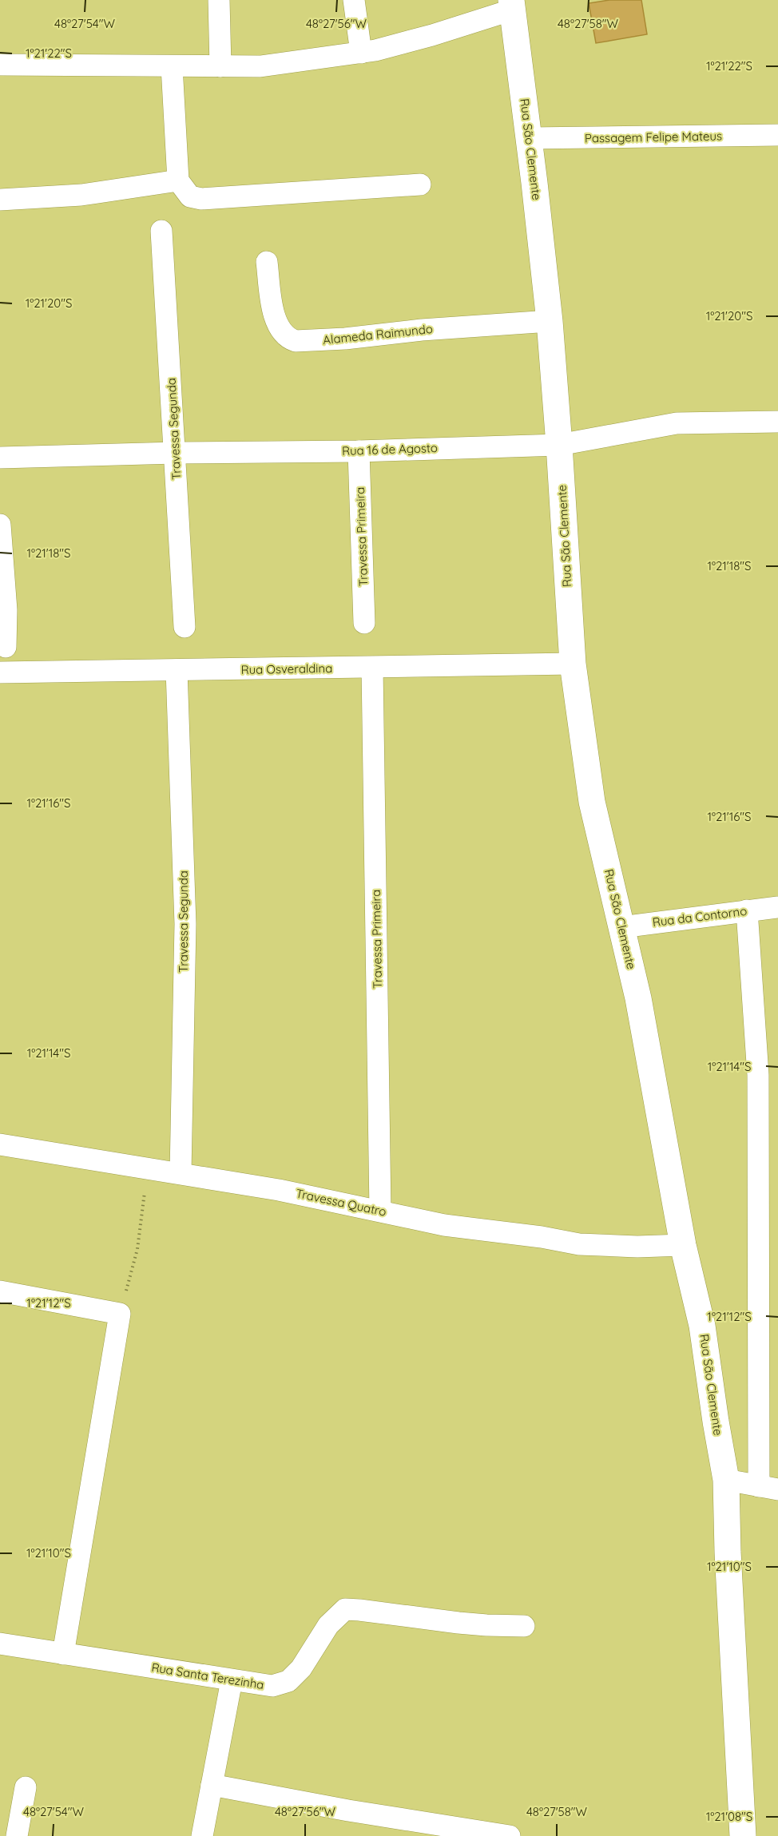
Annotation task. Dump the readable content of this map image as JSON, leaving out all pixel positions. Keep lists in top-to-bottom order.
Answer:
{
  "streets": {
    "main road": ["Rua São Clemente"],
    "street": [
      "Passagem Felipe Mateus",
      "Alameda Raimundo",
      "Travessa Segunda",
      "Rua 16 de Agosto",
      "Travessa Primeira",
      "Rua Osveraldina",
      "Rua da Contorno",
      "Travessa Quatro",
      "Rua Santa Terezinha"
    ]
  },
  "crossings": [
    ["Passagem Felipe Mateus", "Rua São Clemente"],
    ["Rua São Clemente", "Alameda Raimundo"],
    ["Rua São Clemente", "Rua 16 de Agosto"],
    ["Rua São Clemente", "Rua Osveraldina"],
    ["Rua São Clemente", "Rua da Contorno"],
    ["Rua São Clemente", "Travessa Quatro"],
    ["Travessa Segunda", "Rua 16 de Agosto"],
    ["Travessa Segunda", "Rua Osveraldina"],
    ["Travessa Segunda", "Travessa Quatro"],
    ["Rua 16 de Agosto", "Travessa Primeira"],
    ["Travessa Primeira", "Rua Osveraldina"],
    ["Travessa Primeira", "Travessa Quatro"]
  ],
  "coordinates": [
    "48°27'54\"W",
    "48°27'56\"W",
    "48°27'58\"W",
    "1°21'22\"S",
    "1°21'20\"S",
    "1°21'18\"S",
    "1°21'16\"S",
    "1°21'14\"S",
    "1°21'12\"S",
    "1°21'10\"S",
    "1°21'08\"S"
  ]
}
